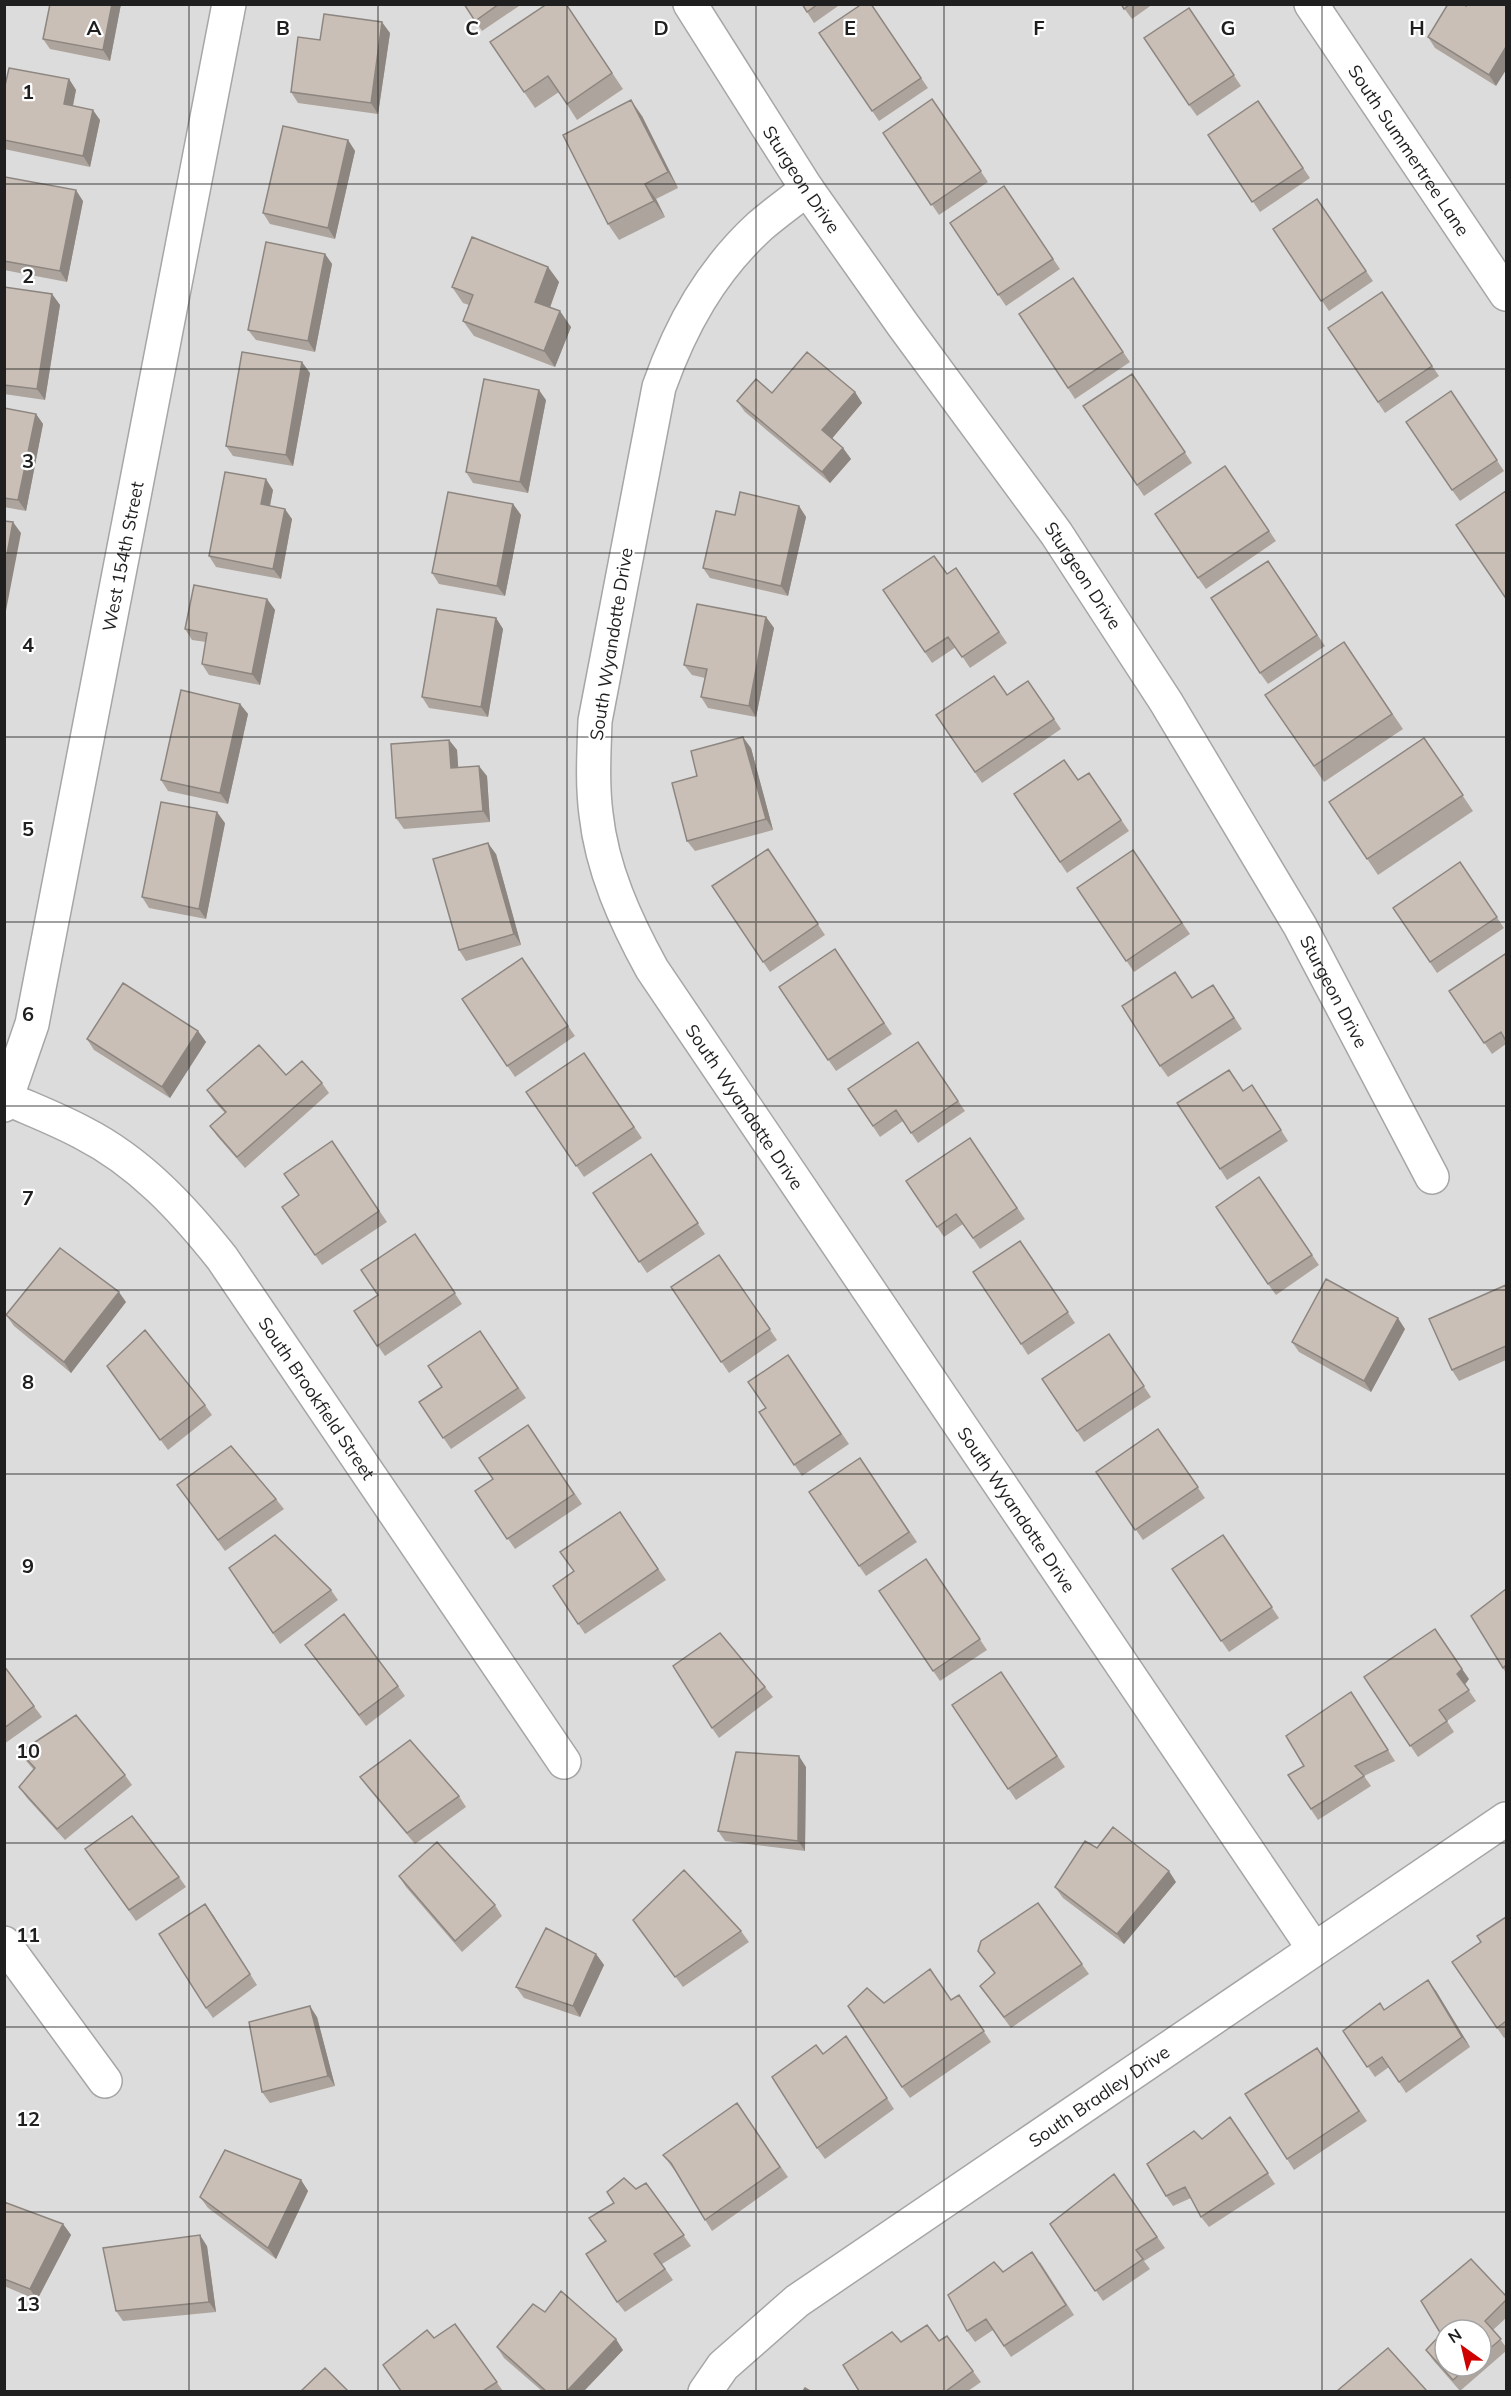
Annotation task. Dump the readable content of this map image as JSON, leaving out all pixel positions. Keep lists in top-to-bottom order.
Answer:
{
  "streets": {
    "street": [
      "South Summertree Lane",
      "Sturgeon Drive",
      "West 154th Street",
      "South Wyandotte Drive",
      "South Brookfield Street",
      "South Bradley Drive"
    ]
  },
  "crossings": [
    ["Sturgeon Drive", "South Wyandotte Drive"],
    ["West 154th Street", "South Brookfield Street"],
    ["South Wyandotte Drive", "South Bradley Drive"]
  ],
  "north": "top left",
  "grid": {
    "columns": [
      "A",
      "B",
      "C",
      "D",
      "E",
      "F",
      "G",
      "H"
    ],
    "rows": [
      "1",
      "2",
      "3",
      "4",
      "5",
      "6",
      "7",
      "8",
      "9",
      "10",
      "11",
      "12",
      "13"
    ]
  }
}
